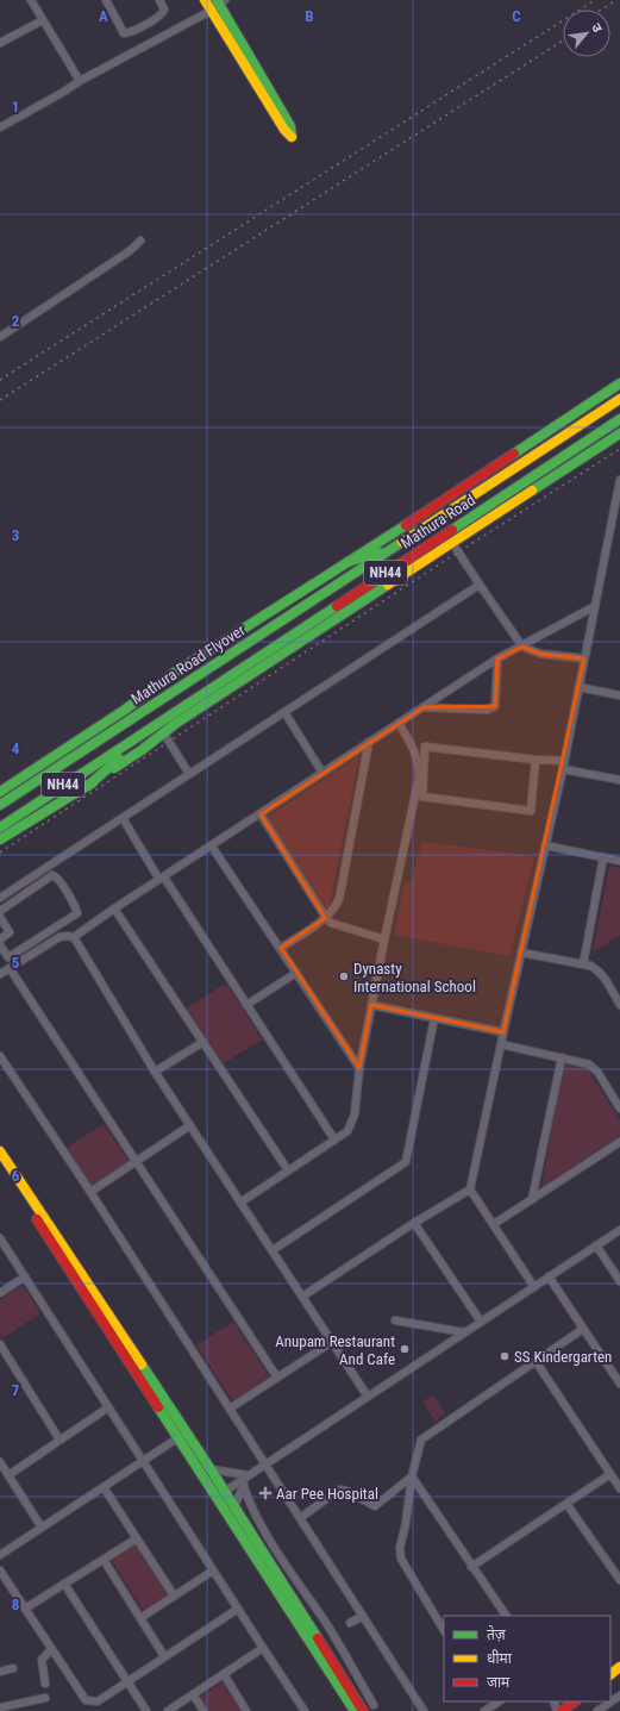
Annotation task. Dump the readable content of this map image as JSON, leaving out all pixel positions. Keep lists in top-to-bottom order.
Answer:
{
  "streets": {
    "main road": ["Mathura Road", "NH44", "Mathura Road Flyover"]
  },
  "crossings": [
    ["Mathura Road", "NH44"],
    ["Mathura Road", "Mathura Road Flyover"]
  ],
  "places": {
    "other": ["Dynasty International School", "Anupam Restaurant And Cafe", "SS Kindergarten"],
    "health": ["Aar Pee Hospital"]
  },
  "legend": ["तेज़", "धीमा", "जाम"],
  "north": "top right",
  "grid": {
    "columns": ["A", "B", "C"],
    "rows": [
      "1",
      "2",
      "3",
      "4",
      "5",
      "6",
      "7",
      "8"
    ]
  }
}
